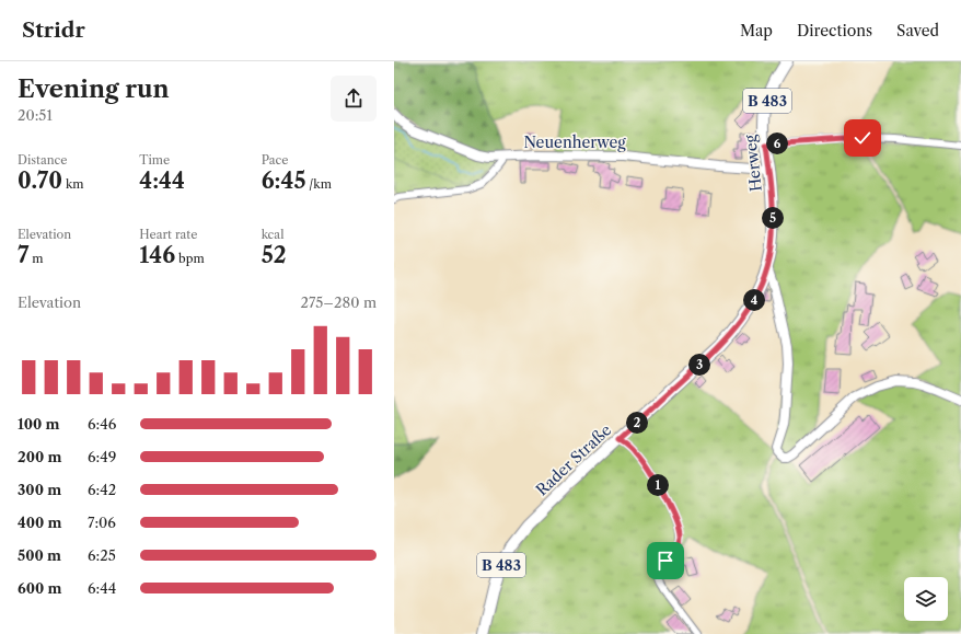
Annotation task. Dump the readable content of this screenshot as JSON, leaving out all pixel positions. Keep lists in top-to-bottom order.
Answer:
{
  "streets": {
    "main road": ["B 483", "Herweg", "Rader Straße"],
    "street": ["Neuenherweg"]
  },
  "crossings": [
    ["Neuenherweg", "Herweg"],
    ["Herweg", "Rader Straße"]
  ],
  "page": {
    "header": "Stridr",
    "nav": ["Map", "Directions", "Saved"],
    "heading": ["Evening run", "20:51"],
    "pins": [
      "6",
      "5",
      "4",
      "3",
      "2",
      "1"
    ],
    "stats": [
      ["Distance", "0.70 km"],
      ["Time", "4:44"],
      ["Pace", "6:45 /km"],
      ["Elevation", "7 m"],
      ["Heart rate", "146 bpm"],
      ["kcal", "52"]
    ],
    "chart": ["Elevation", "275–280 m"],
    "list": [
      {
        "name": "100 m",
        "note": "6:46"
      },
      {
        "name": "200 m",
        "note": "6:49"
      },
      {
        "name": "300 m",
        "note": "6:42"
      },
      {
        "name": "400 m",
        "note": "7:06"
      },
      {
        "name": "500 m",
        "note": "6:25"
      },
      {
        "name": "600 m",
        "note": "6:44"
      }
    ]
  }
}
